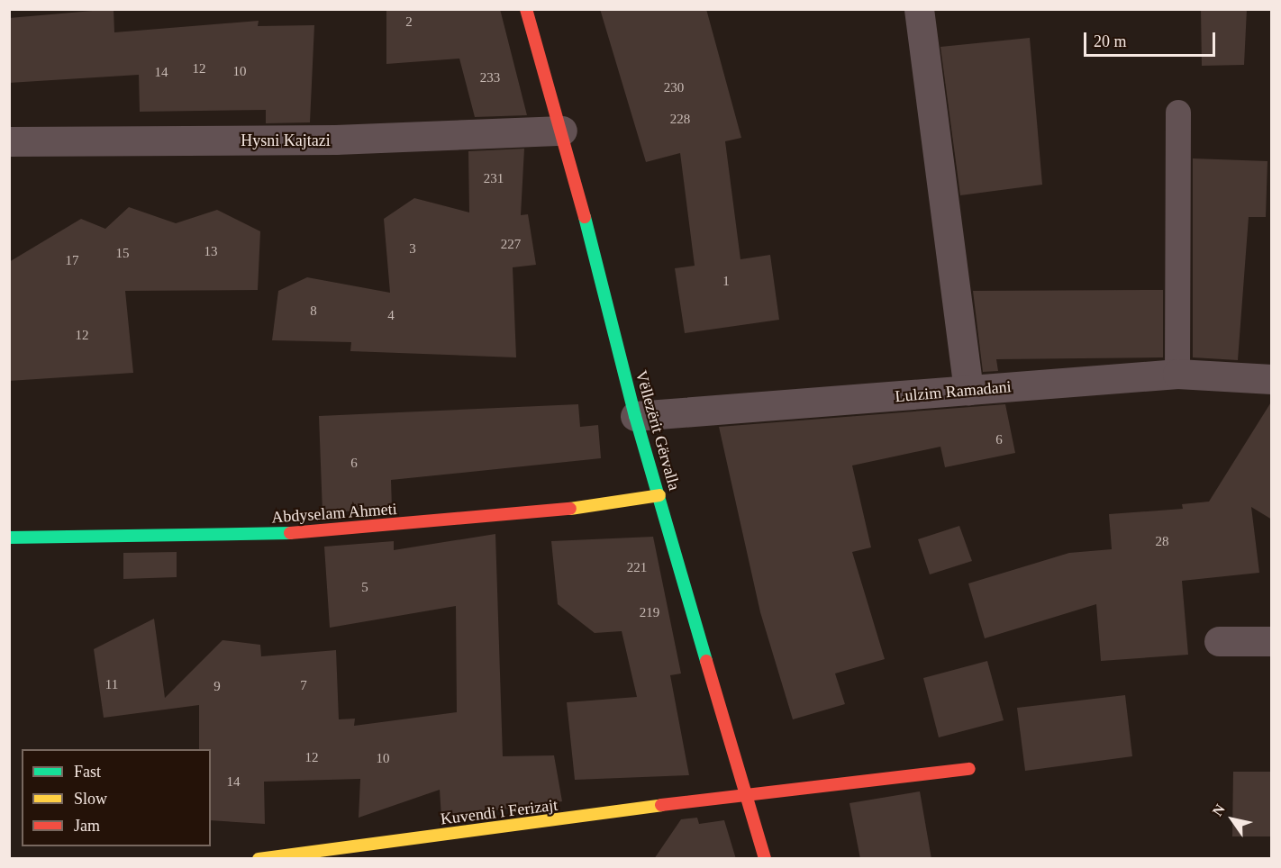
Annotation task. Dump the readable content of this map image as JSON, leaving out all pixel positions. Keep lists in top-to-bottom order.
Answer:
{
  "streets": {
    "street": [
      "Hysni Kajtazi",
      "Lulzim Ramadani",
      "Vëllezërit Gërvalla",
      "Abdyselam Ahmeti",
      "Kuvendi i Ferizajt"
    ]
  },
  "crossings": [
    ["Hysni Kajtazi", "Vëllezërit Gërvalla"],
    ["Lulzim Ramadani", "Vëllezërit Gërvalla"],
    ["Vëllezërit Gërvalla", "Abdyselam Ahmeti"],
    ["Vëllezërit Gërvalla", "Kuvendi i Ferizajt"]
  ],
  "house_numbers": [
    "2",
    "12",
    "10",
    "14",
    "233",
    "230",
    "228",
    "231",
    "227",
    "3",
    "13",
    "15",
    "17",
    "1",
    "8",
    "4",
    "12",
    "6",
    "6",
    "28",
    "221",
    "5",
    "219",
    "11",
    "7",
    "9",
    "12",
    "10",
    "14"
  ],
  "legend": ["Fast", "Slow", "Jam"],
  "scale_bar": "20 m",
  "north": "top left"
}
